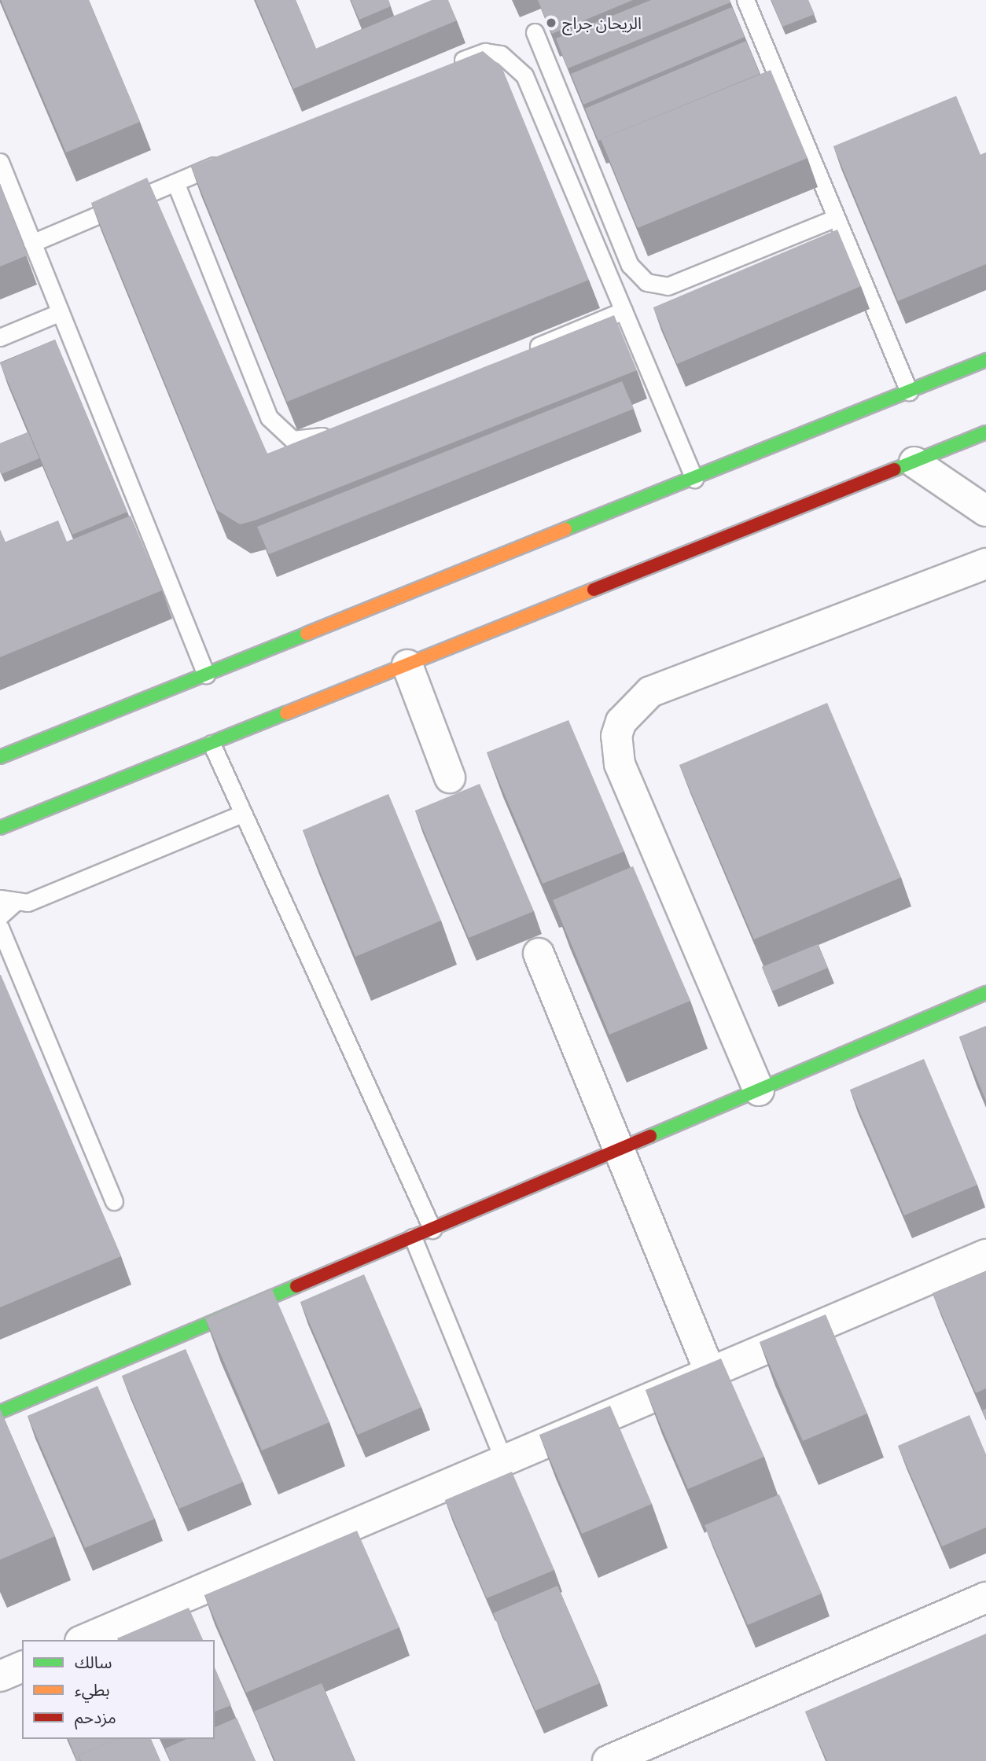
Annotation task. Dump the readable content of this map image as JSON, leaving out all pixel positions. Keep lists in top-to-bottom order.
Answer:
{
  "places": ["الريحان جراج"],
  "legend": ["سالك", "بطيء", "مزدحم"]
}
